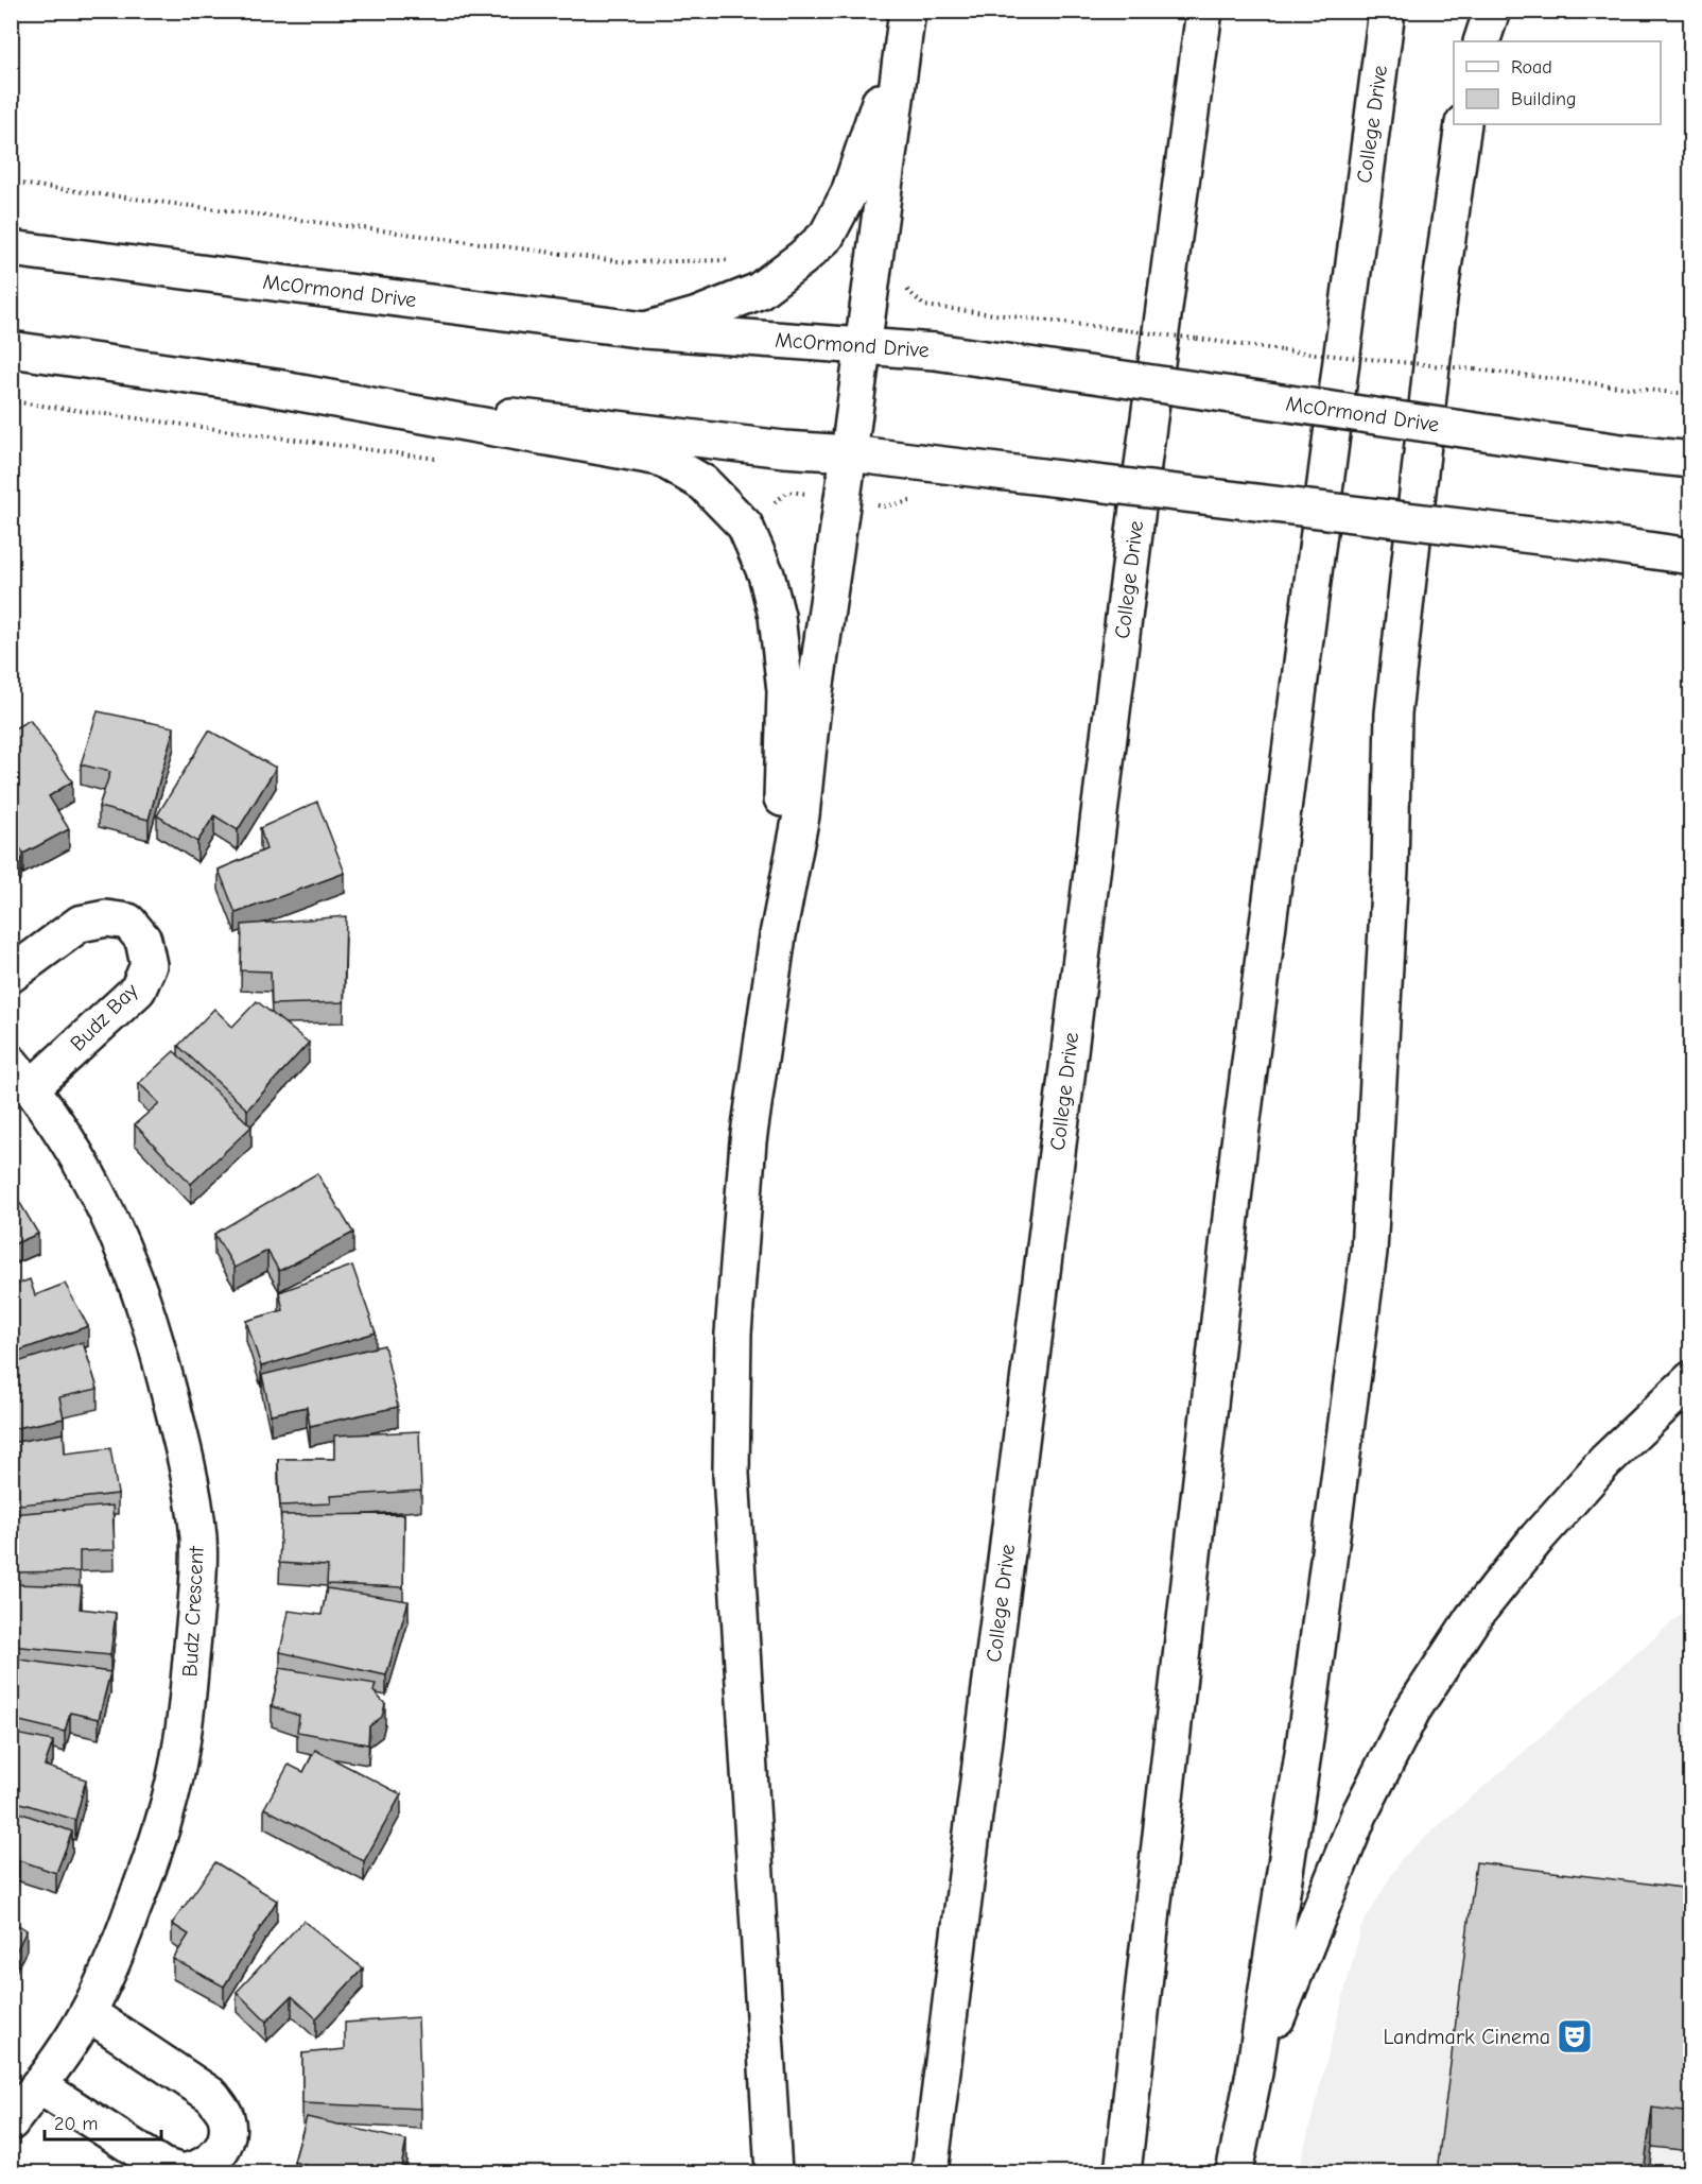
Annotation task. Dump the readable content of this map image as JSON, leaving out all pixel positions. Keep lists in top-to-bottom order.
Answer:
{
  "streets": {
    "main road": [
      "College Drive",
      "McOrmond Drive",
      "Budz Bay",
      "Budz Crescent"
    ]
  },
  "crossings": [
    ["Budz Bay", "Budz Crescent"]
  ],
  "places": {
    "theatre": ["Landmark Cinema"]
  },
  "legend": ["Road", "Building"],
  "scale_bar": "20 m"
}
